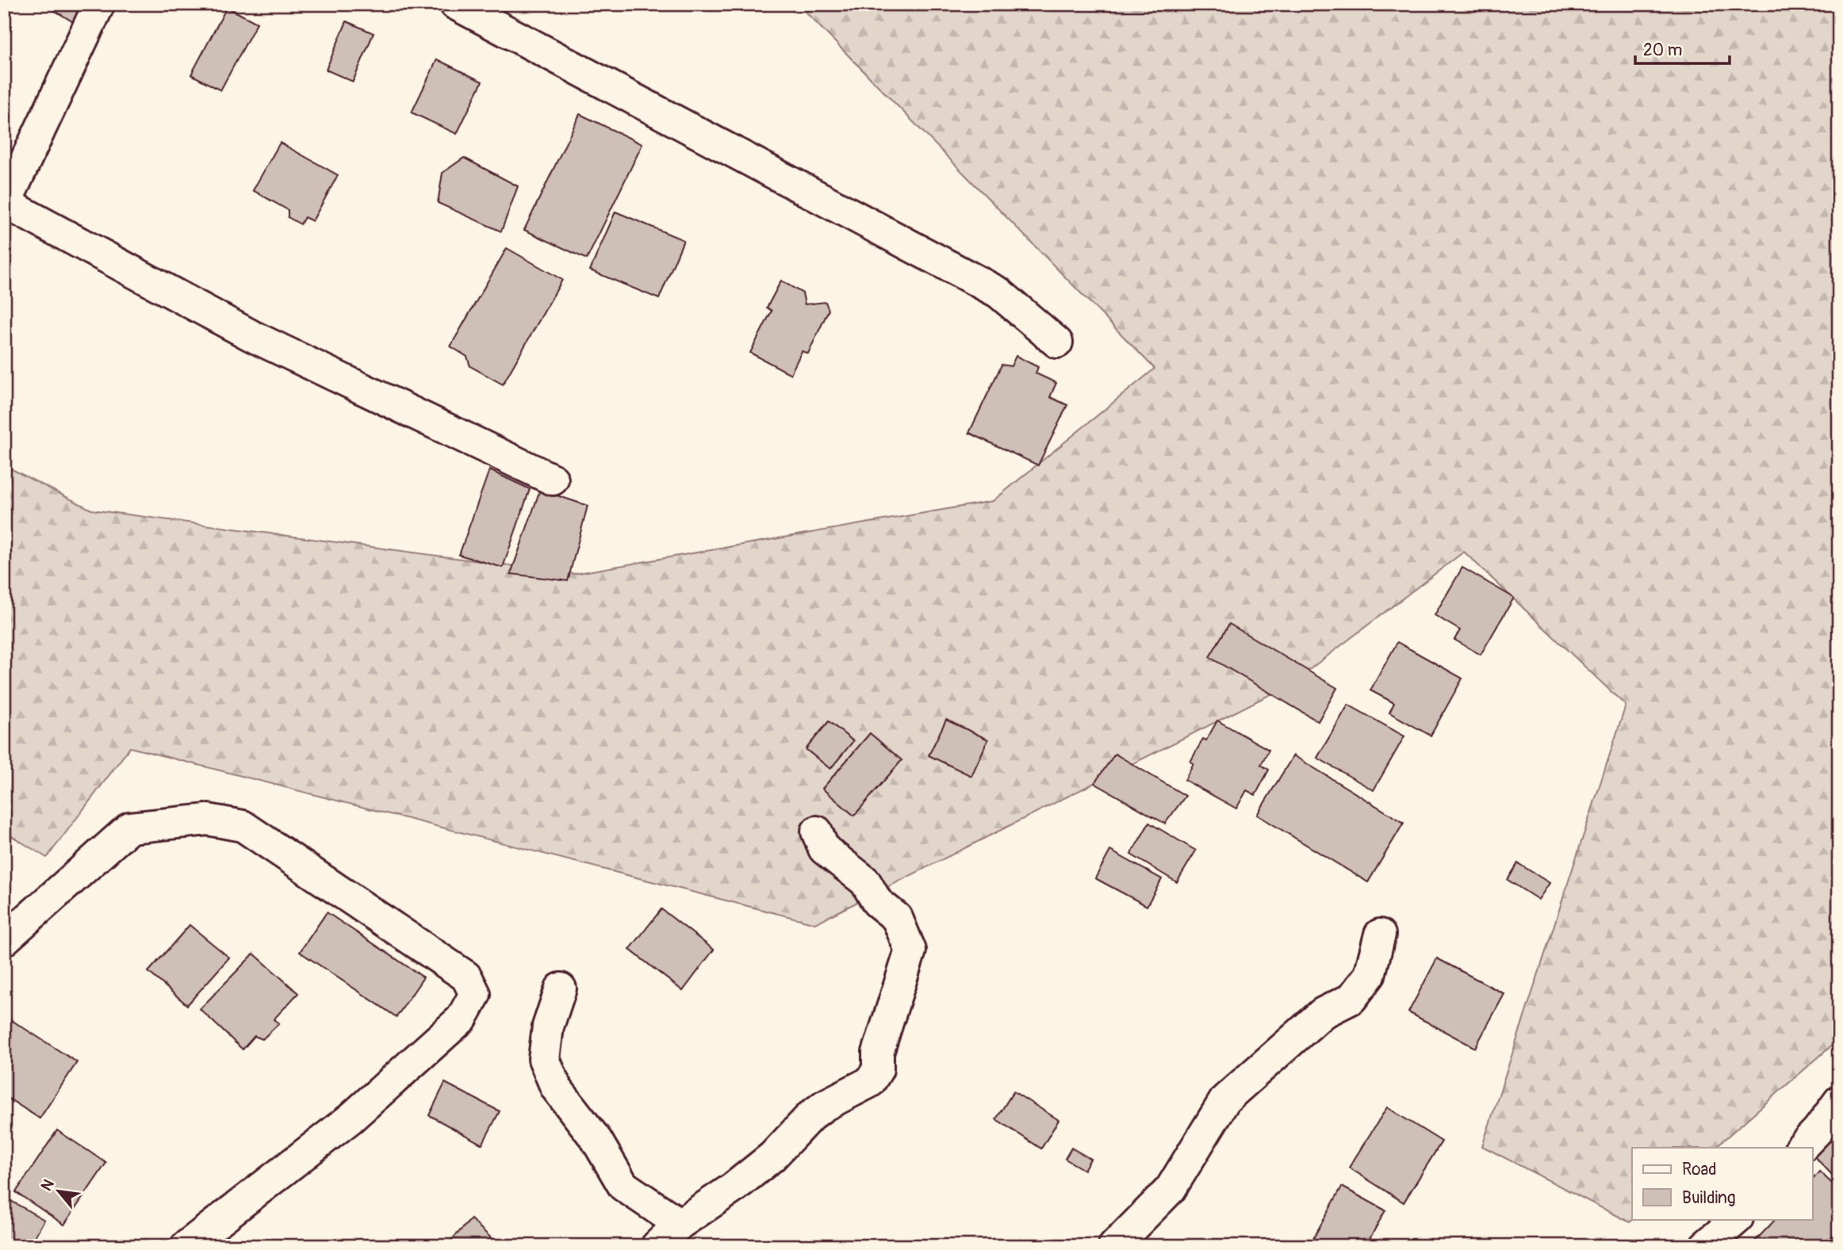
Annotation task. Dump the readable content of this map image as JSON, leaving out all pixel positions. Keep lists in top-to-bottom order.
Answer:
{
  "legend": ["Road", "Building"],
  "scale_bar": "20 m",
  "north": "top left"
}
